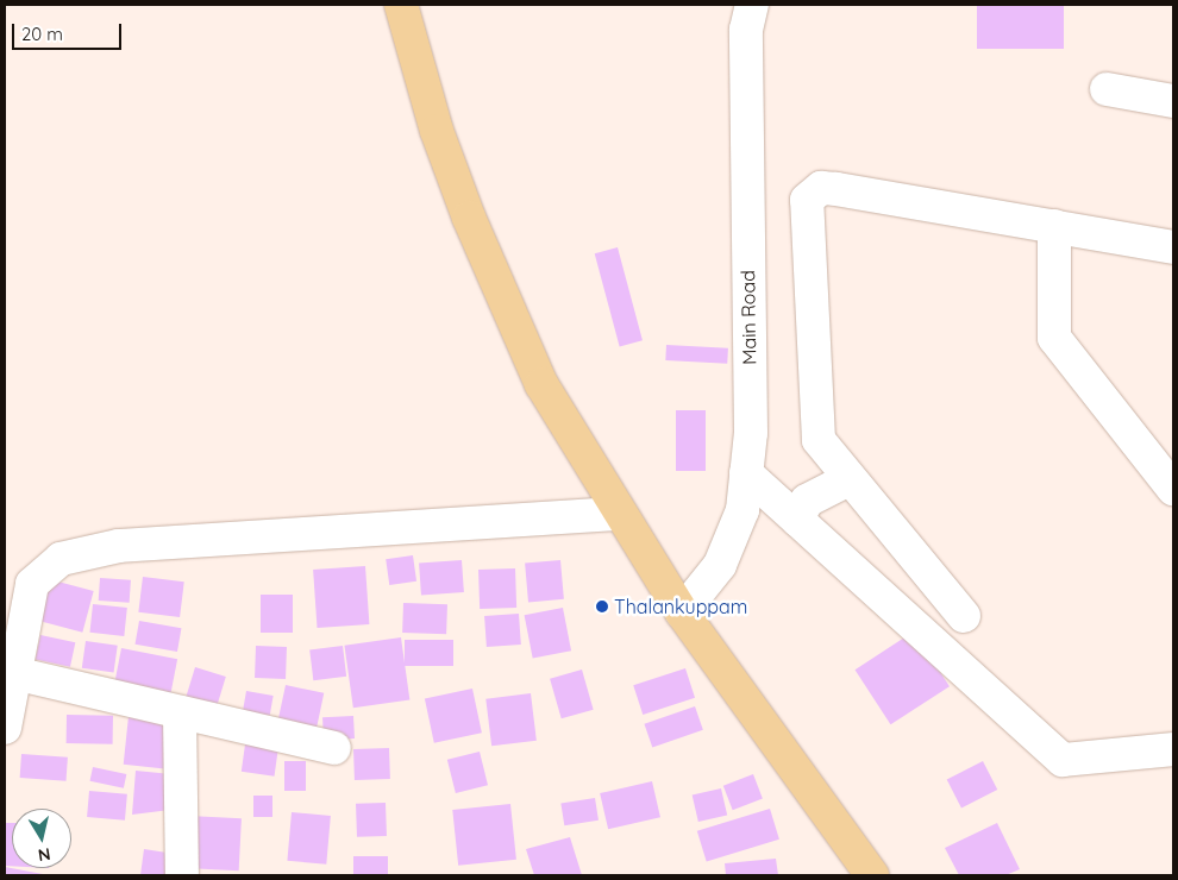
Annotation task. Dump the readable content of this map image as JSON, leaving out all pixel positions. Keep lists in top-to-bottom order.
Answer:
{
  "streets": {
    "street": ["Main Road"]
  },
  "places": ["Thalankuppam"],
  "scale_bar": "20 m",
  "north": "bottom"
}
